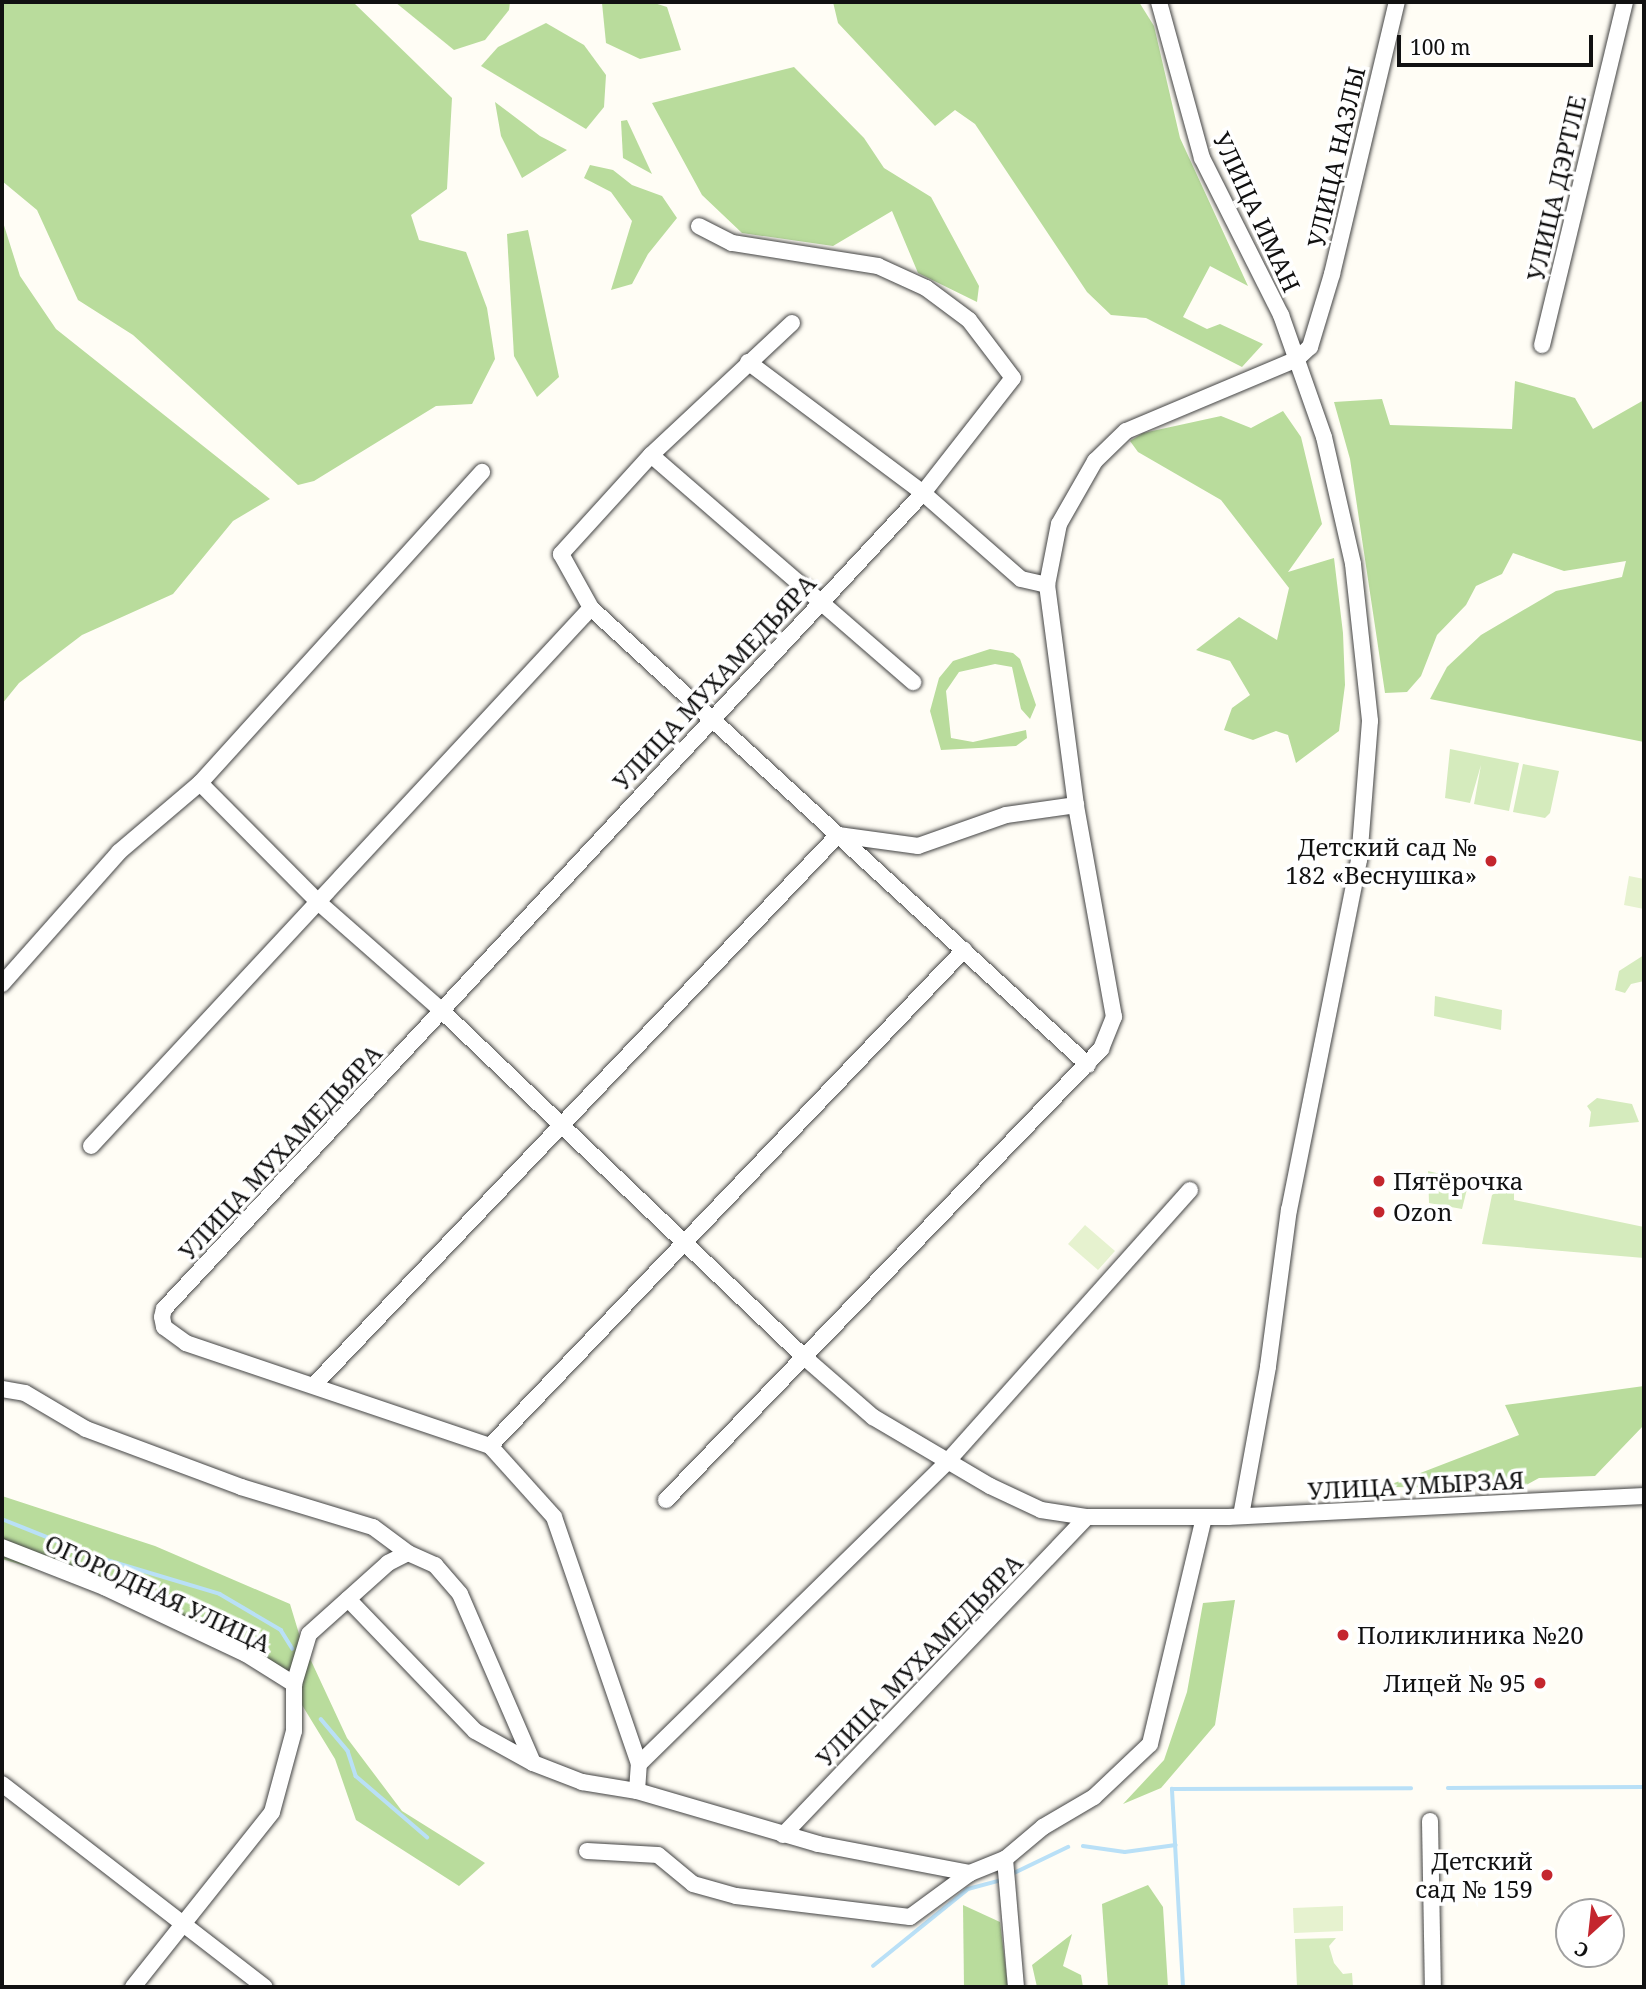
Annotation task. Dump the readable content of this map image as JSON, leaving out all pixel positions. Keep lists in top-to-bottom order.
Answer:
{
  "streets": {
    "street": [
      "УЛИЦА НАЗЛЫ",
      "УЛИЦА ДЭРТЛЕ",
      "УЛИЦА ИМАН",
      "УЛИЦА МУХАМЕДЬЯРА",
      "УЛИЦА УМЫРЗАЯ",
      "ОГОРОДНАЯ УЛИЦА"
    ]
  },
  "crossings": [
    ["УЛИЦА НАЗЛЫ", "УЛИЦА ИМАН"],
    ["УЛИЦА ИМАН", "УЛИЦА УМЫРЗАЯ"]
  ],
  "places": [
    "Детский сад № 182 «Веснушка»",
    "Пятёрочка",
    "Ozon",
    "Поликлиника №20",
    "Лицей № 95",
    "Детский сад № 159"
  ],
  "scale_bar": "100 m",
  "north": "bottom left"
}
